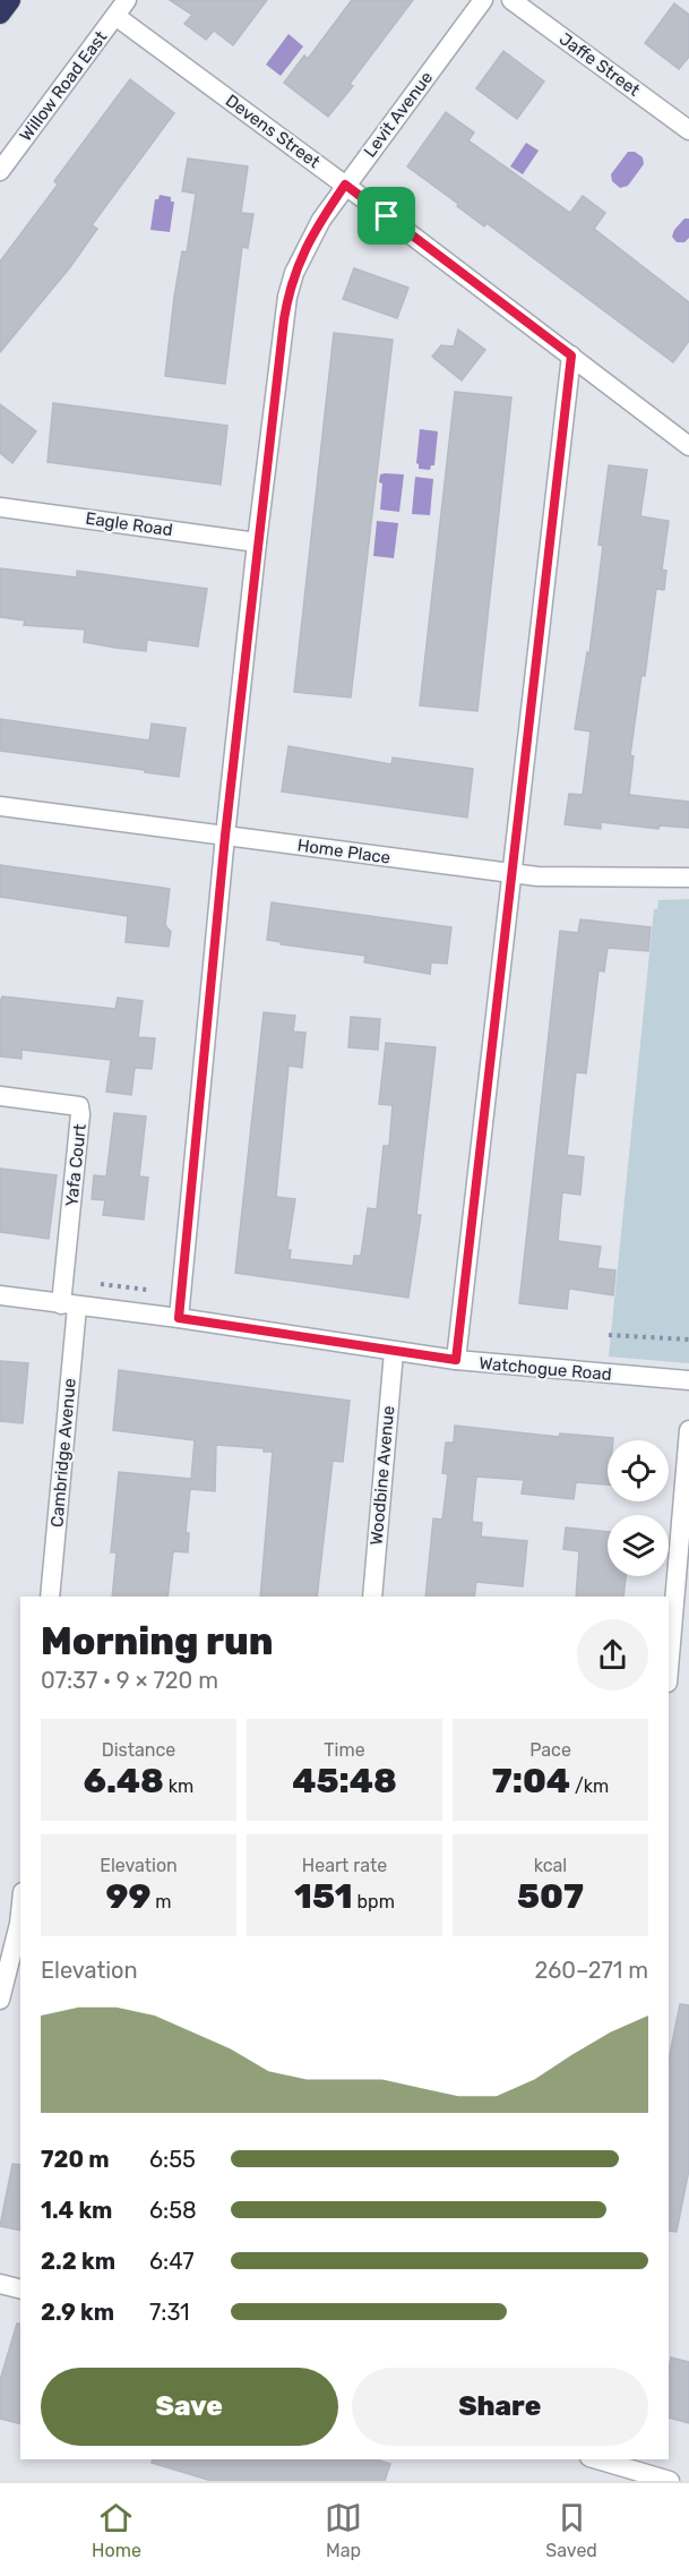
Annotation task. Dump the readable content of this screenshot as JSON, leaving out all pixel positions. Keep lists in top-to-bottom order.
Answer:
{
  "streets": {
    "street": [
      "Jaffe Street",
      "Willow Road East",
      "Levit Avenue",
      "Devens Street",
      "Eagle Road",
      "Home Place",
      "Yafa Court",
      "Watchogue Road",
      "Cambridge Avenue",
      "Woodbine Avenue"
    ]
  },
  "crossings": [
    ["Willow Road East", "Devens Street"],
    ["Levit Avenue", "Devens Street"],
    ["Levit Avenue", "Eagle Road"],
    ["Levit Avenue", "Home Place"],
    ["Levit Avenue", "Watchogue Road"],
    ["Yafa Court", "Watchogue Road"],
    ["Yafa Court", "Cambridge Avenue"],
    ["Watchogue Road", "Cambridge Avenue"],
    ["Watchogue Road", "Woodbine Avenue"]
  ],
  "page": {
    "heading": ["Morning run", "07:37 · 9 × 720 m"],
    "stats": [
      ["Distance", "6.48 km"],
      ["Time", "45:48"],
      ["Pace", "7:04 /km"],
      ["Elevation", "99 m"],
      ["Heart rate", "151 bpm"],
      ["kcal", "507"]
    ],
    "chart": ["Elevation", "260–271 m"],
    "list": [
      {
        "name": "720 m",
        "note": "6:55"
      },
      {
        "name": "1.4 km",
        "note": "6:58"
      },
      {
        "name": "2.2 km",
        "note": "6:47"
      },
      {
        "name": "2.9 km",
        "note": "7:31"
      }
    ],
    "buttons": ["Save", "Share"],
    "tabs": ["Home", "Map", "Saved"]
  }
}
